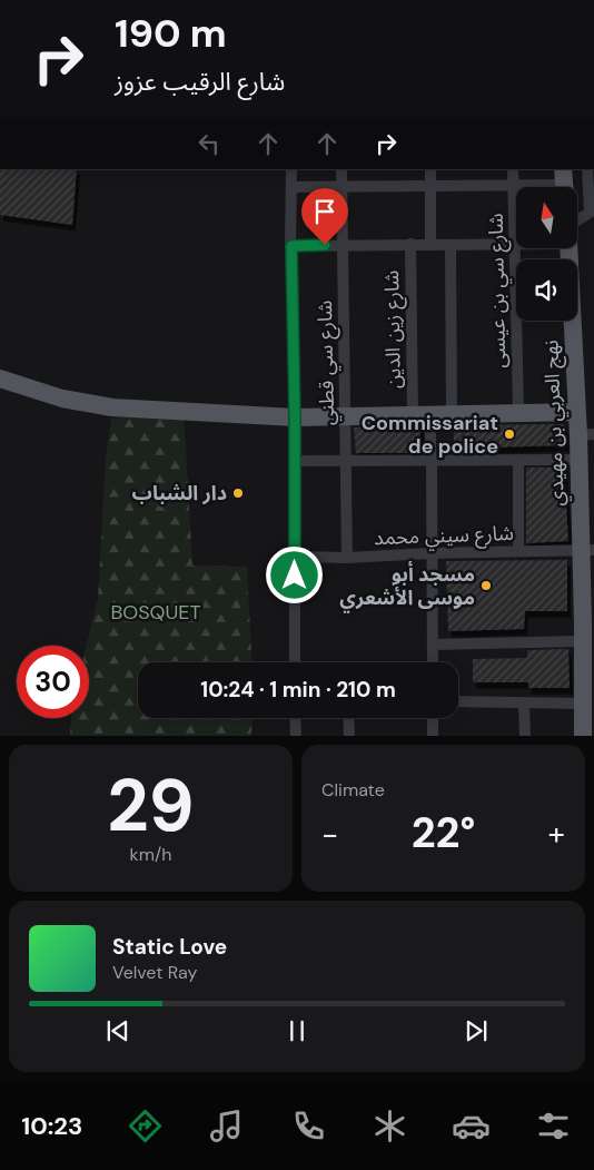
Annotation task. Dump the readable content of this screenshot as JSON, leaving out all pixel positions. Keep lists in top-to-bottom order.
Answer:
{
  "streets": {
    "main road": ["نهج العربي بن مهيدي"],
    "street": [
      "شارع سي بن عيسى",
      "شارع زين الدين",
      "شارع سي قطني",
      "شارع سيني محمد"
    ]
  },
  "crossings": [
    ["شارع زين الدين", "شارع سيني محمد"],
    ["شارع سي قطني", "شارع سيني محمد"],
    ["نهج العربي بن مهيدي", "شارع سيني محمد"]
  ],
  "parks": ["BOSQUET"],
  "places": ["Commissariat de police", "دار الشباب", "مسجد أبو موسى الأشعري"],
  "north": "top",
  "page": {
    "turn": ["190 m", "شارع الرقيب عزوز"],
    "limit": "30",
    "trip": "10:24 · 1 min · 210 m",
    "tile": [
      ["29", "km/h"],
      "Climate"
    ],
    "heat": ["−", "22°", "+"],
    "song": ["Static Love", "Velvet Ray"],
    "tabs": "10:23"
  }
}
